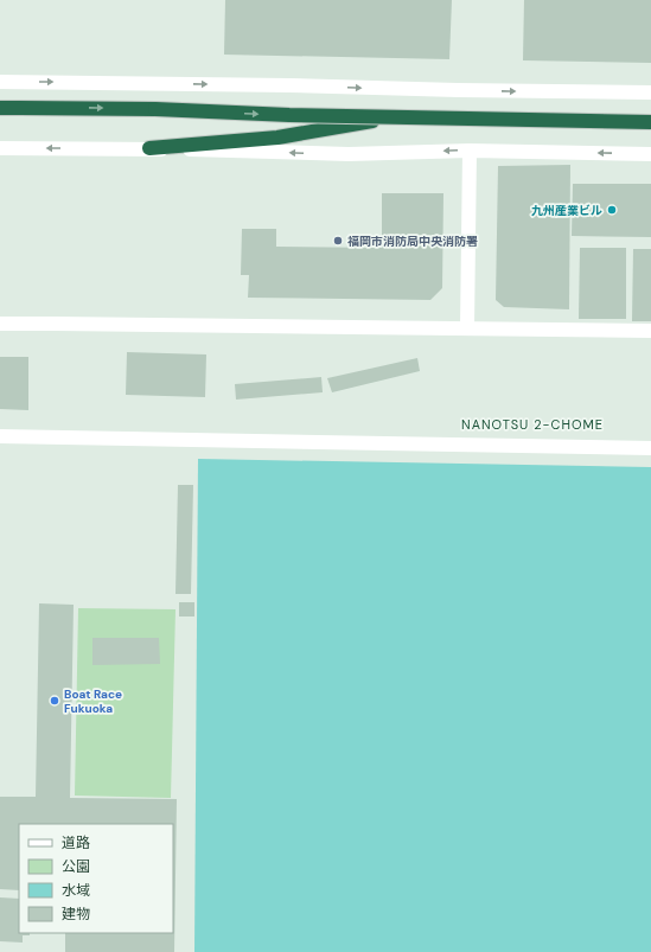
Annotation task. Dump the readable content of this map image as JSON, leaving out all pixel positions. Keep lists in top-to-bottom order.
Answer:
{
  "districts": ["NANOTSU 2-CHOME"],
  "places": ["九州産業ビル", "福岡市消防局中央消防署", "Boat Race Fukuoka"],
  "legend": [
    "道路",
    "公園",
    "水域",
    "建物"
  ]
}
